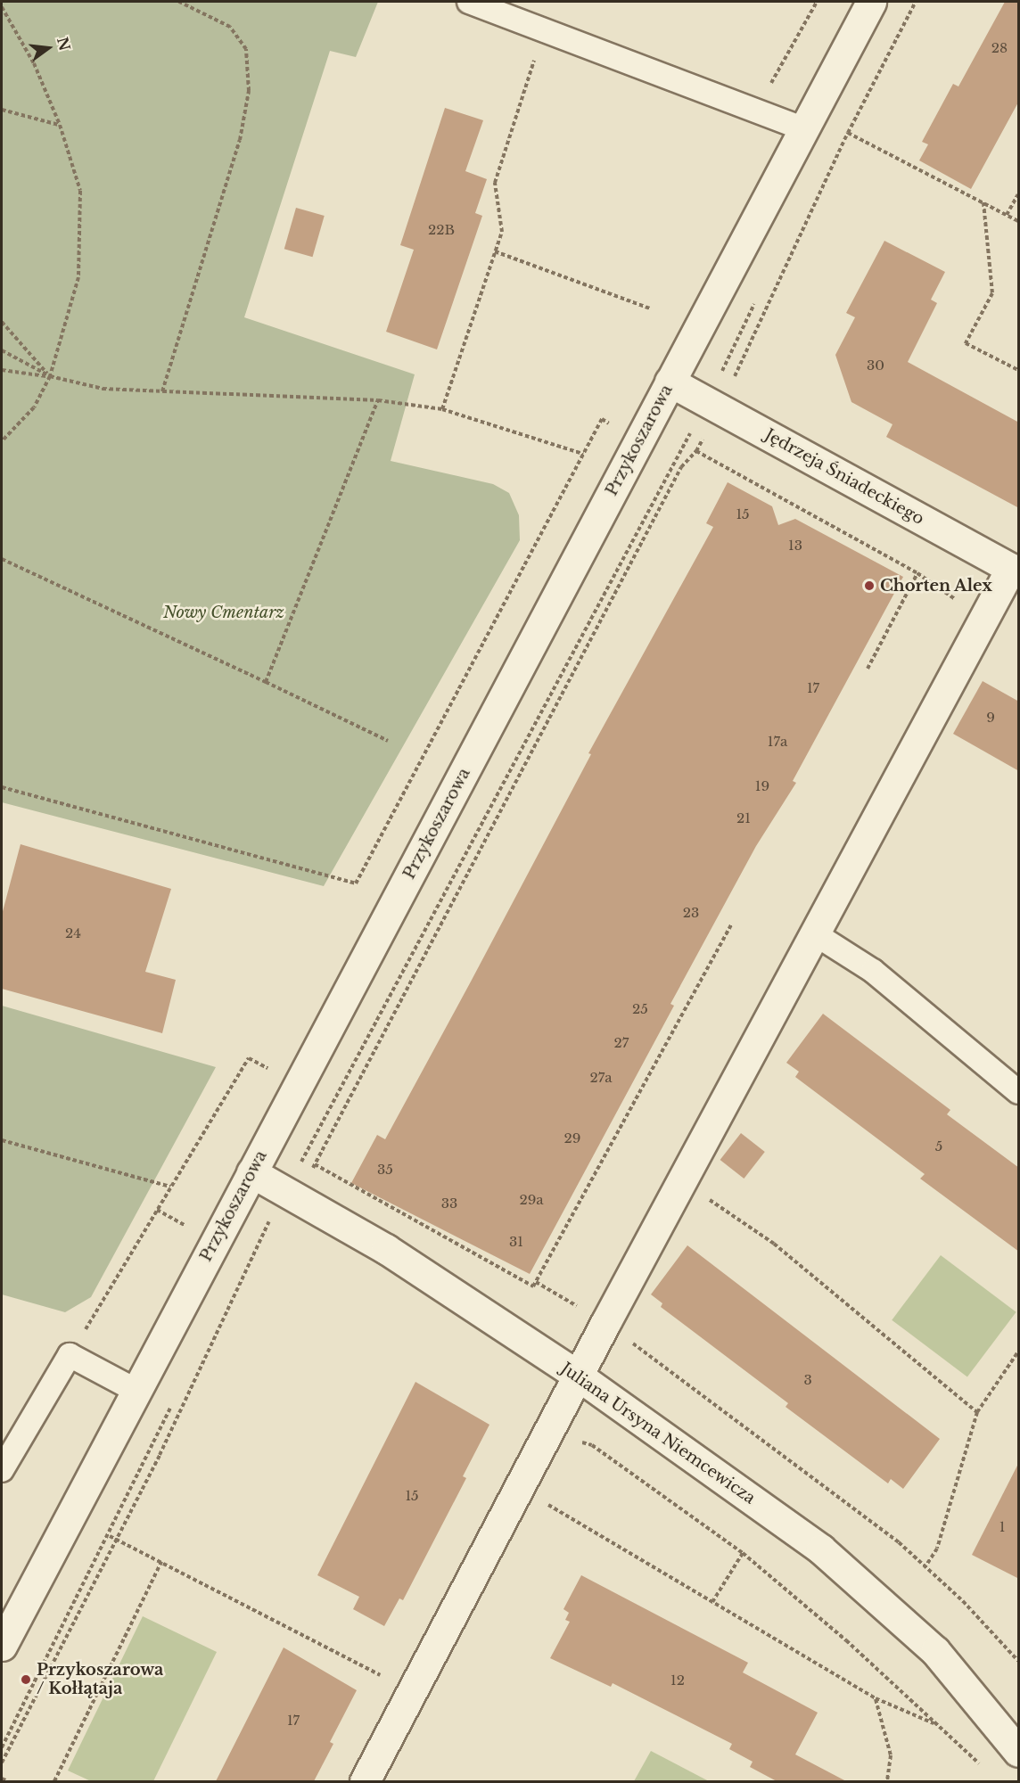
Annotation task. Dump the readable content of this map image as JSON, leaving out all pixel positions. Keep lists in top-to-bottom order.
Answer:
{
  "streets": {
    "street": ["Przykoszarowa", "Jędrzeja Śniadeckiego", "Juliana Ursyna Niemcewicza"]
  },
  "crossings": [
    ["Przykoszarowa", "Jędrzeja Śniadeckiego"],
    ["Przykoszarowa", "Juliana Ursyna Niemcewicza"]
  ],
  "parks": ["Nowy Cmentarz"],
  "places": ["Chorten Alex", "Przykoszarowa / Kołłątaja"],
  "house_numbers": [
    "28",
    "22B",
    "30",
    "15",
    "13",
    "17",
    "9",
    "17a",
    "19",
    "21",
    "23",
    "24",
    "25",
    "27",
    "27a",
    "29",
    "5",
    "35",
    "29a",
    "33",
    "31",
    "3",
    "15",
    "1",
    "12",
    "17"
  ],
  "north": "right"
}
